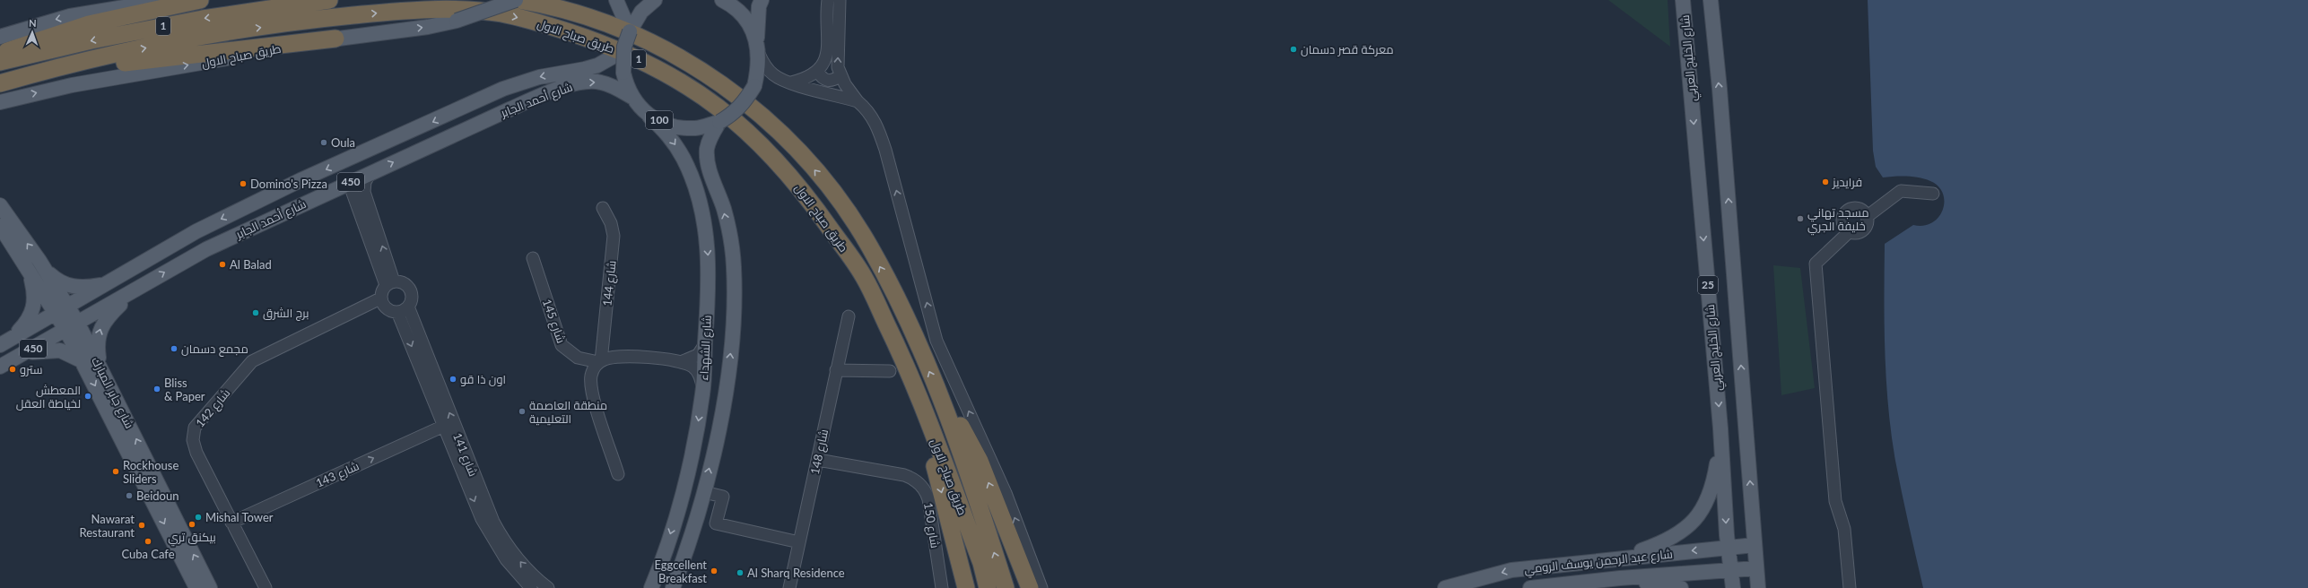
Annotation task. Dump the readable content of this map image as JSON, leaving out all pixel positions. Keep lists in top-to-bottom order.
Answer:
{
  "streets": {
    "highway": ["1", "طريق صباح الاول"],
    "main road": [
      "شارع الخليج العربي",
      "شارع أحمد الجابر",
      "100",
      "450",
      "25",
      "شارع الشهداء",
      "شارع جابر المبارك",
      "شارع عبد الرحمن يوسف الرومي"
    ],
    "street": [
      "شارع 144",
      "شارع 145",
      "شارع 142",
      "شارع 148",
      "شارع 141",
      "شارع 143",
      "شارع 150"
    ]
  },
  "crossings": [
    ["طريق صباح الاول", "100"],
    ["شارع الخليج العربي", "شارع عبد الرحمن يوسف الرومي"],
    ["شارع أحمد الجابر", "100"],
    ["شارع أحمد الجابر", "شارع جابر المبارك"],
    ["100", "شارع الشهداء"],
    ["شارع 144", "شارع 145"],
    ["25", "شارع عبد الرحمن يوسف الرومي"],
    ["شارع 142", "شارع 141"],
    ["شارع 142", "شارع 143"],
    ["شارع 148", "شارع 150"],
    ["شارع 141", "شارع 143"]
  ],
  "one_way": ["شارع 143"],
  "places": [
    "معركة قصر دسمان",
    "Oula",
    "فرايديز",
    "Domino's Pizza",
    "مسجد تهاني خليفة الجري",
    "Al Balad",
    "برج الشرق",
    "مجمع دسمان",
    "سترو",
    "اون ذا قو",
    "Bliss & Paper",
    "المعطش لخياطة العقل",
    "منطقة العاصمة التعليمية",
    "Rockhouse Sliders",
    "Beidoun",
    "Mishal Tower",
    "بيكنق تري",
    "Nawarat Restaurant",
    "Cuba Cafe",
    "Eggcellent Breakfast",
    "Al Sharq Residence"
  ],
  "north": "top"
}
